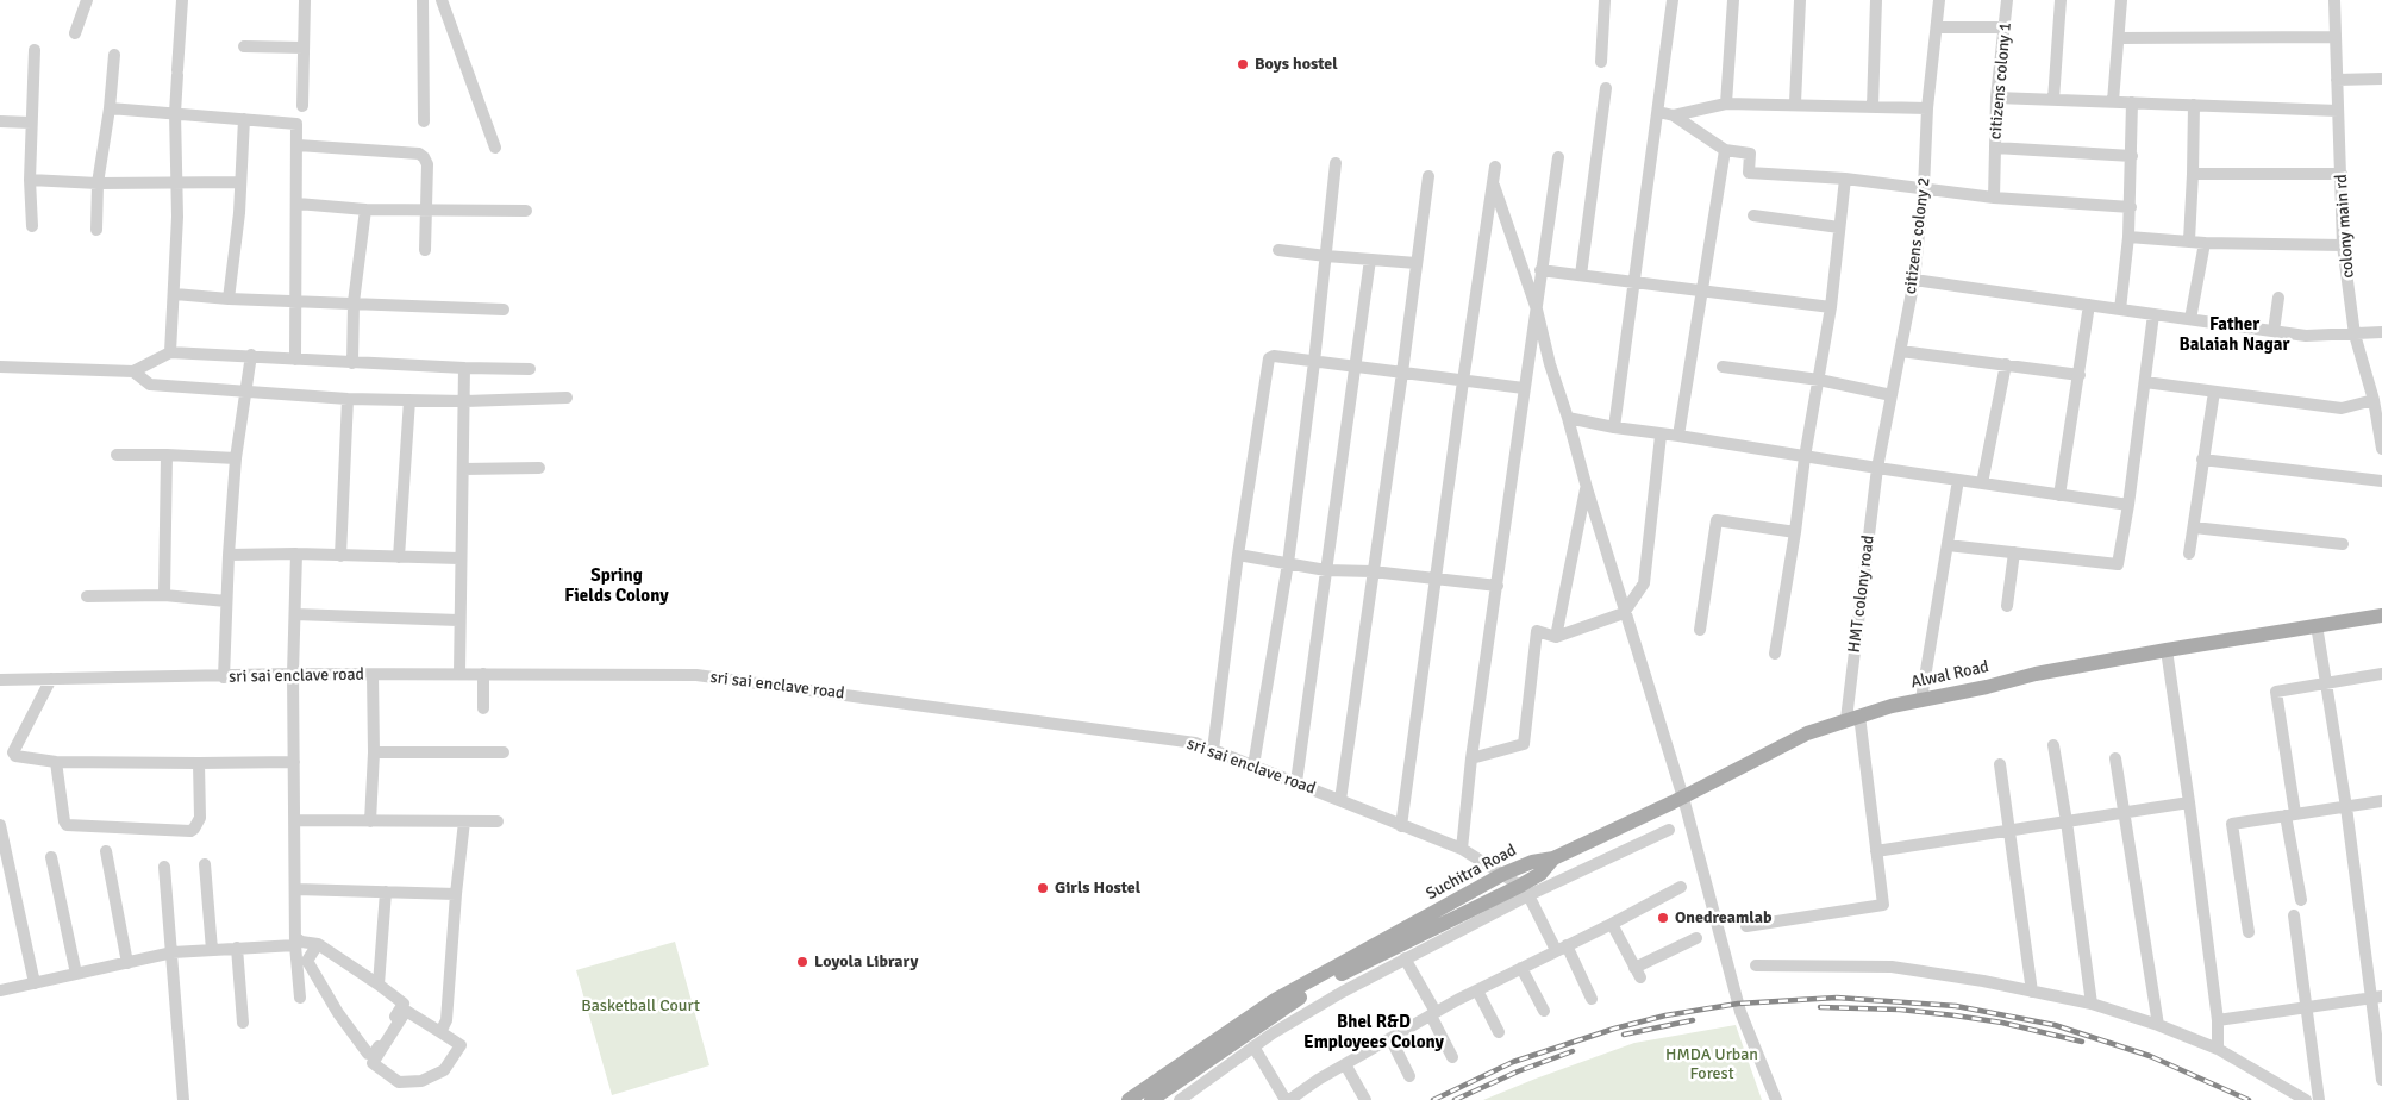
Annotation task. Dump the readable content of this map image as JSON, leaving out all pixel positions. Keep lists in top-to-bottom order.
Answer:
{
  "streets": {
    "main road": ["Alwal Road", "Suchitra Road"],
    "street": [
      "citizens colony 1",
      "colony main rd",
      "citizens colony 2",
      "HMT colony road",
      "sri sai enclave road"
    ]
  },
  "crossings": [
    ["citizens colony 2", "HMT colony road"],
    ["HMT colony road", "Alwal Road"],
    ["Alwal Road", "Suchitra Road"],
    ["sri sai enclave road", "Suchitra Road"]
  ],
  "districts": ["Father Balaiah Nagar", "Spring Fields Colony", "Bhel R&D Employees Colony"],
  "parks": ["Basketball Court", "HMDA Urban Forest"],
  "places": [
    "Boys hostel",
    "Girls Hostel",
    "Onedreamlab",
    "Loyola Library"
  ]
}
